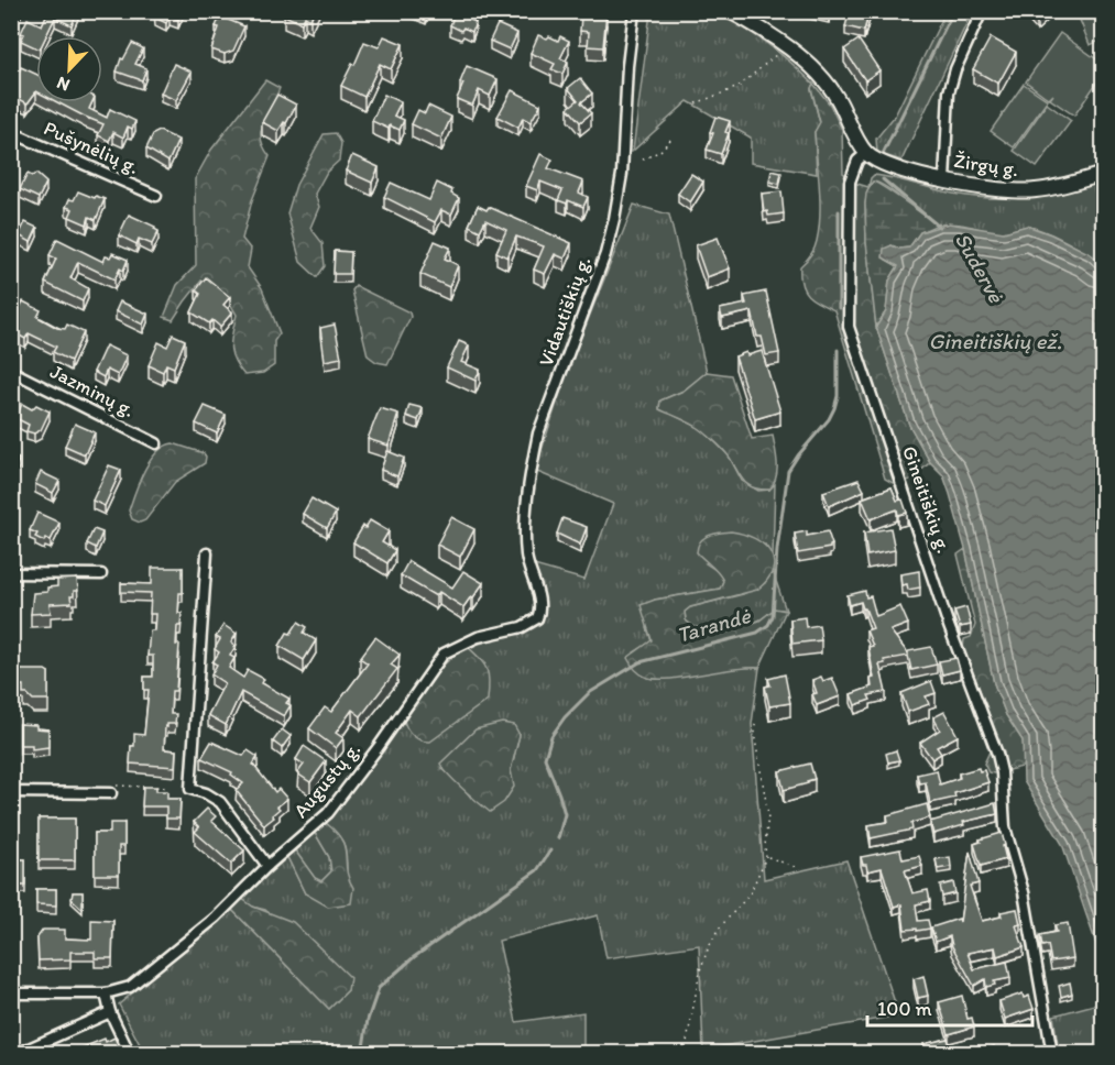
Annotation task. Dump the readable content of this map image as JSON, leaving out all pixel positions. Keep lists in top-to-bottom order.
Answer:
{
  "streets": {
    "street": [
      "Pušynėlių g.",
      "Žirgų g.",
      "Vidautiškių g.",
      "Jazminų g.",
      "Gineitiškių g.",
      "Augustų g."
    ]
  },
  "crossings": [
    ["Žirgų g.", "Gineitiškių g."],
    ["Vidautiškių g.", "Augustų g."]
  ],
  "water": ["Sudervė", "Gineitiškių ež.", "Tarandė"],
  "scale_bar": "100 m",
  "north": "bottom left"
}
